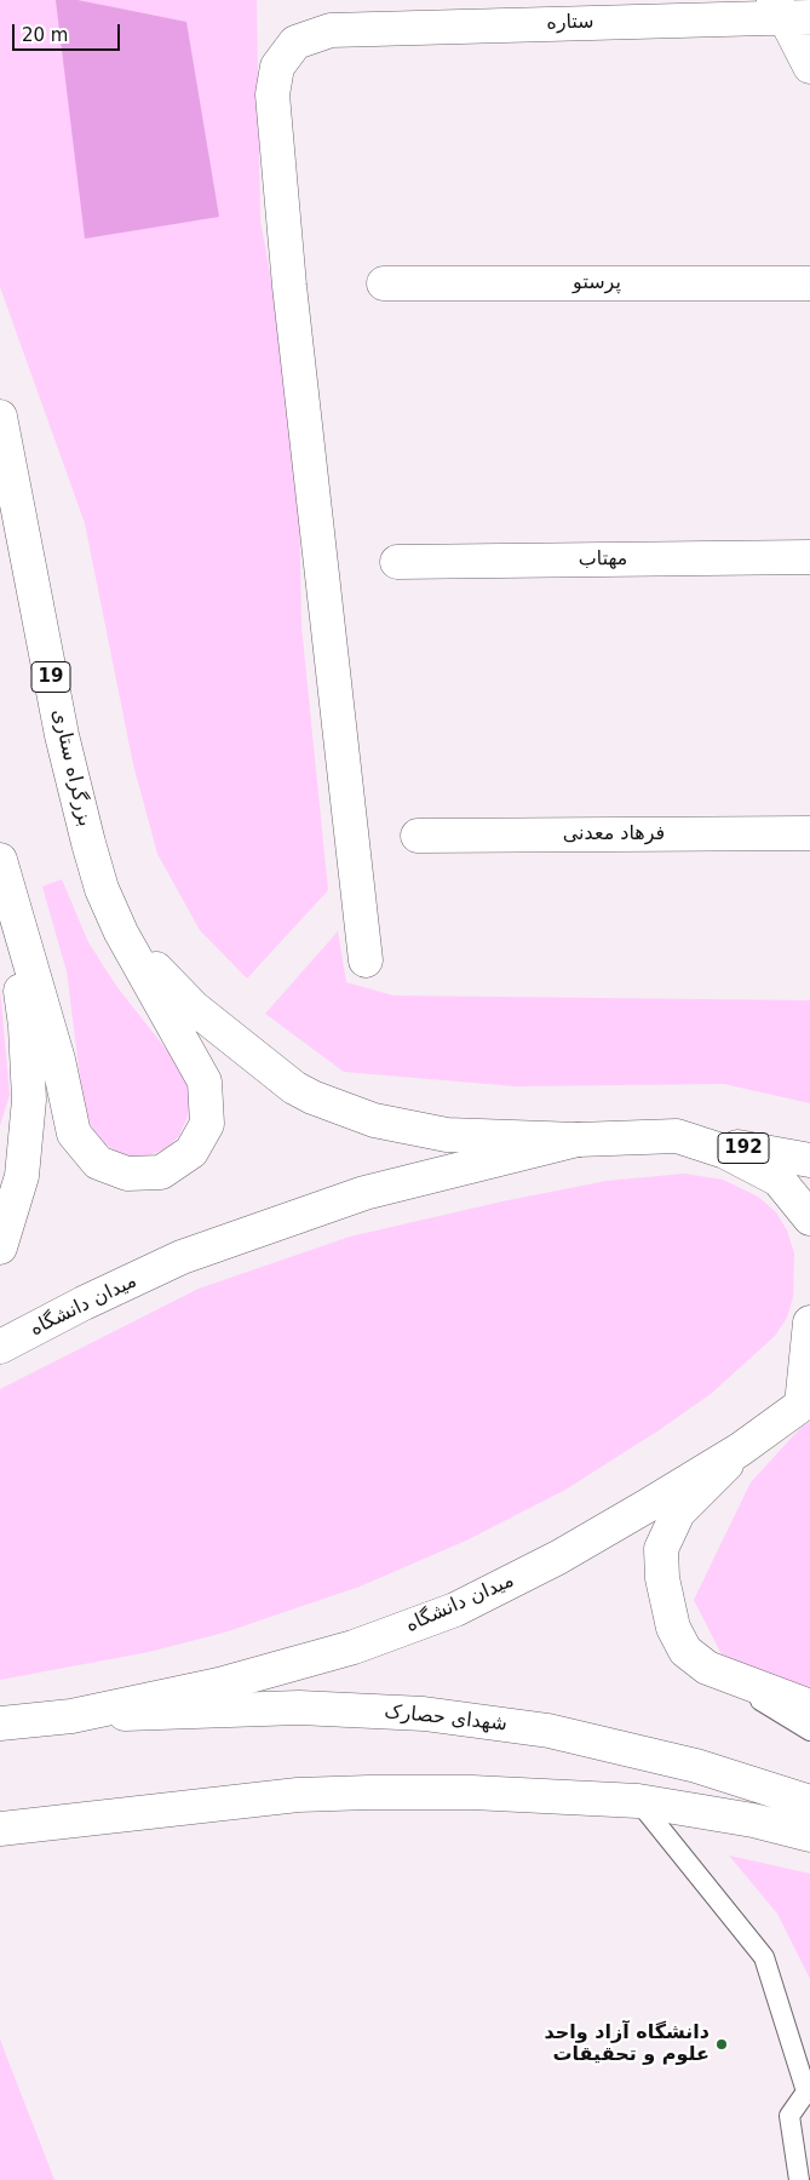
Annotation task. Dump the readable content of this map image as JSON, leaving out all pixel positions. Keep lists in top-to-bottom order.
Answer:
{
  "streets": {
    "main road": [
      "ستاره",
      "پرستو",
      "مهتاب",
      "19",
      "بزرگراه ستاری",
      "فرهاد معدنی",
      "192",
      "میدان دانشگاه",
      "شهدای حصارک"
    ]
  },
  "crossings": [
    ["192", "میدان دانشگاه"],
    ["میدان دانشگاه", "شهدای حصارک"]
  ],
  "places": ["دانشگاه آزاد واحد علوم و تحقیقات"],
  "scale_bar": "20 m"
}
